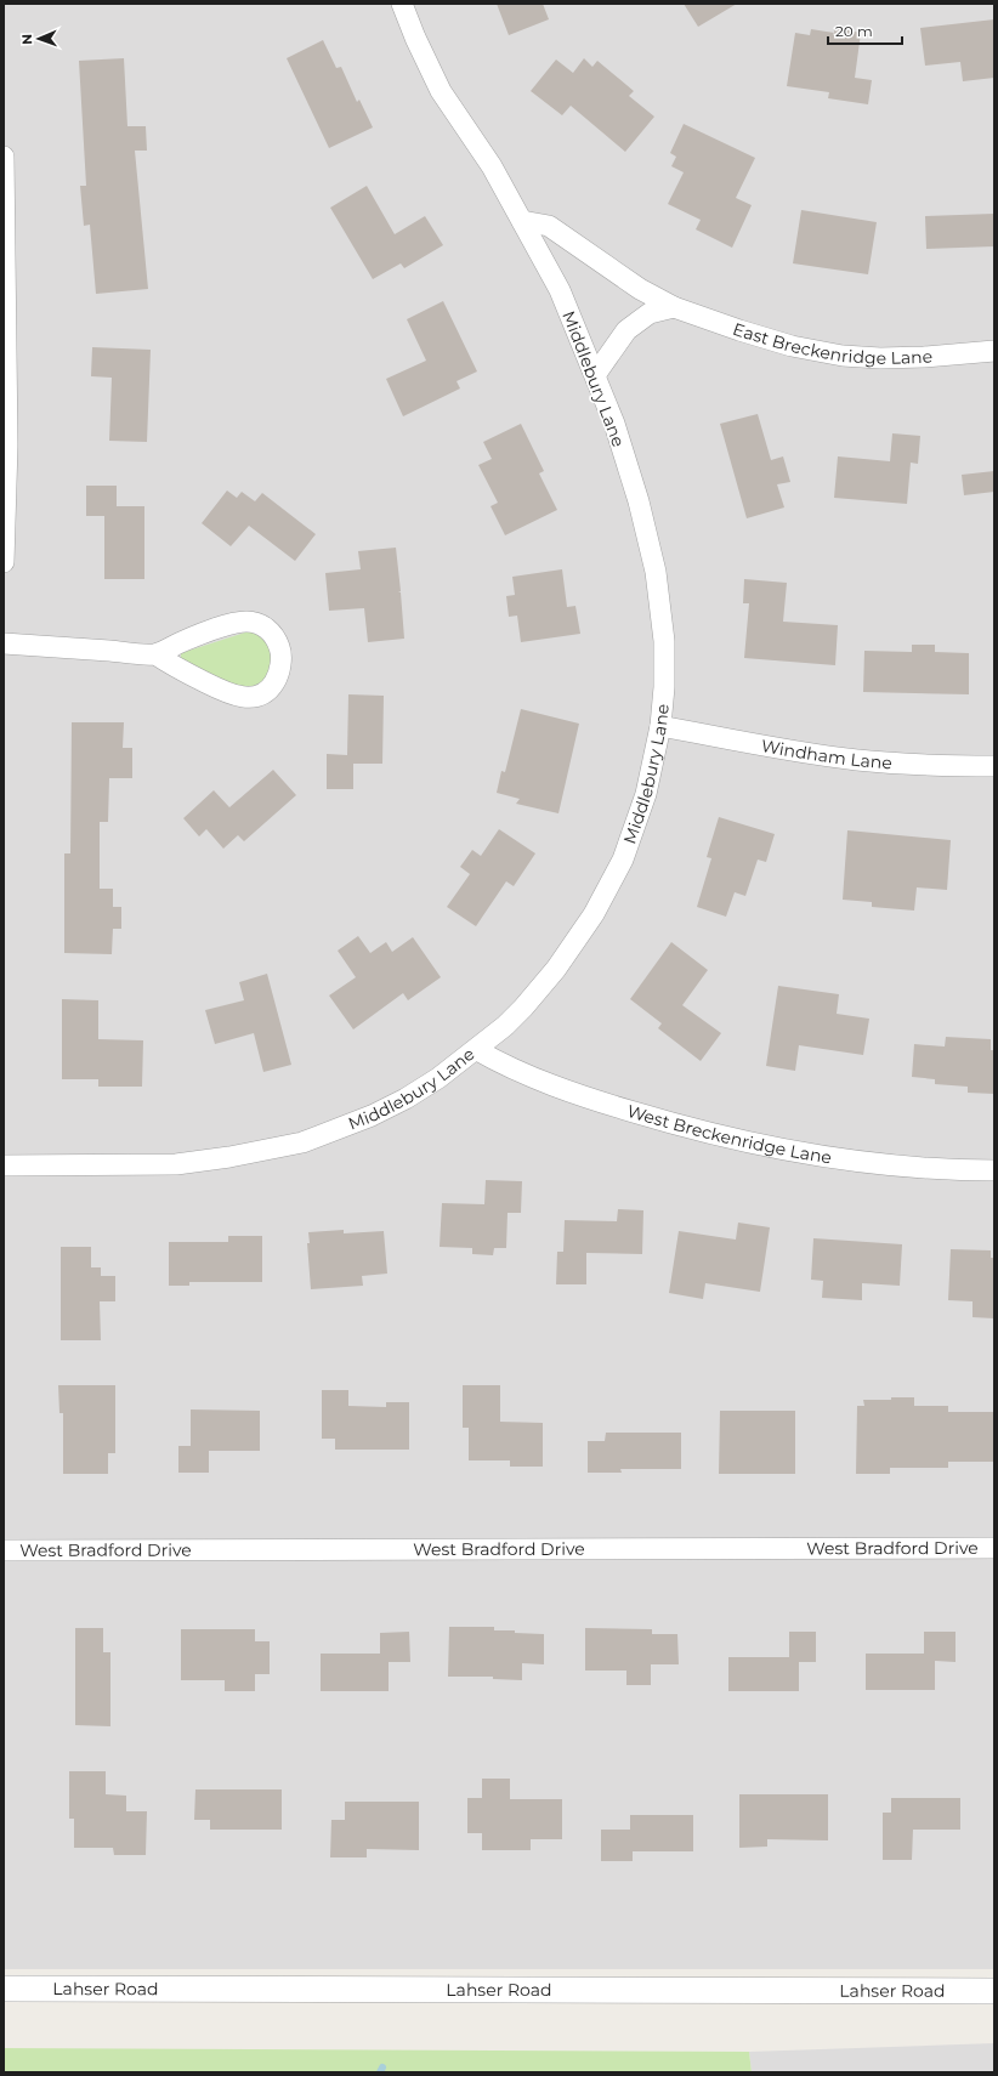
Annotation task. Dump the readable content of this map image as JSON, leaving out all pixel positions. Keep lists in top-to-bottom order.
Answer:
{
  "streets": {
    "street": [
      "East Breckenridge Lane",
      "Middlebury Lane",
      "Windham Lane",
      "West Breckenridge Lane",
      "West Bradford Drive",
      "Lahser Road"
    ]
  },
  "crossings": [
    ["East Breckenridge Lane", "Middlebury Lane"],
    ["Middlebury Lane", "Windham Lane"],
    ["Middlebury Lane", "West Breckenridge Lane"]
  ],
  "scale_bar": "20 m",
  "north": "left"
}
